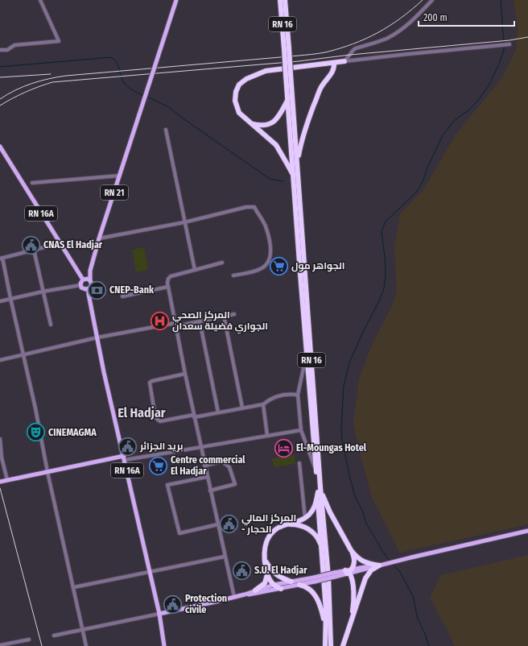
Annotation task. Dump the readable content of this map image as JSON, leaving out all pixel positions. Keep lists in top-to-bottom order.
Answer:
{
  "streets": {
    "highway": ["RN 16"],
    "main road": ["RN 21", "RN 16A"]
  },
  "crossings": [
    ["RN 21", "RN 16A"]
  ],
  "districts": ["El Hadjar"],
  "places": {
    "public building": [
      "CNAS El Hadjar",
      "بريد الجزائر",
      "المركز المالي - الحجار",
      "S.U. El Hadjar",
      "Protection civile"
    ],
    "supermarket": ["الجواهر مول", "Centre commercial El Hadjar"],
    "bank": ["CNEP-Bank"],
    "hospital": ["المركز الصحي الجواري فضيلة سعدان"],
    "theatre": ["CINEMAGMA"],
    "hotel": ["El-Moungas Hotel"]
  },
  "scale_bar": "200 m"
}
